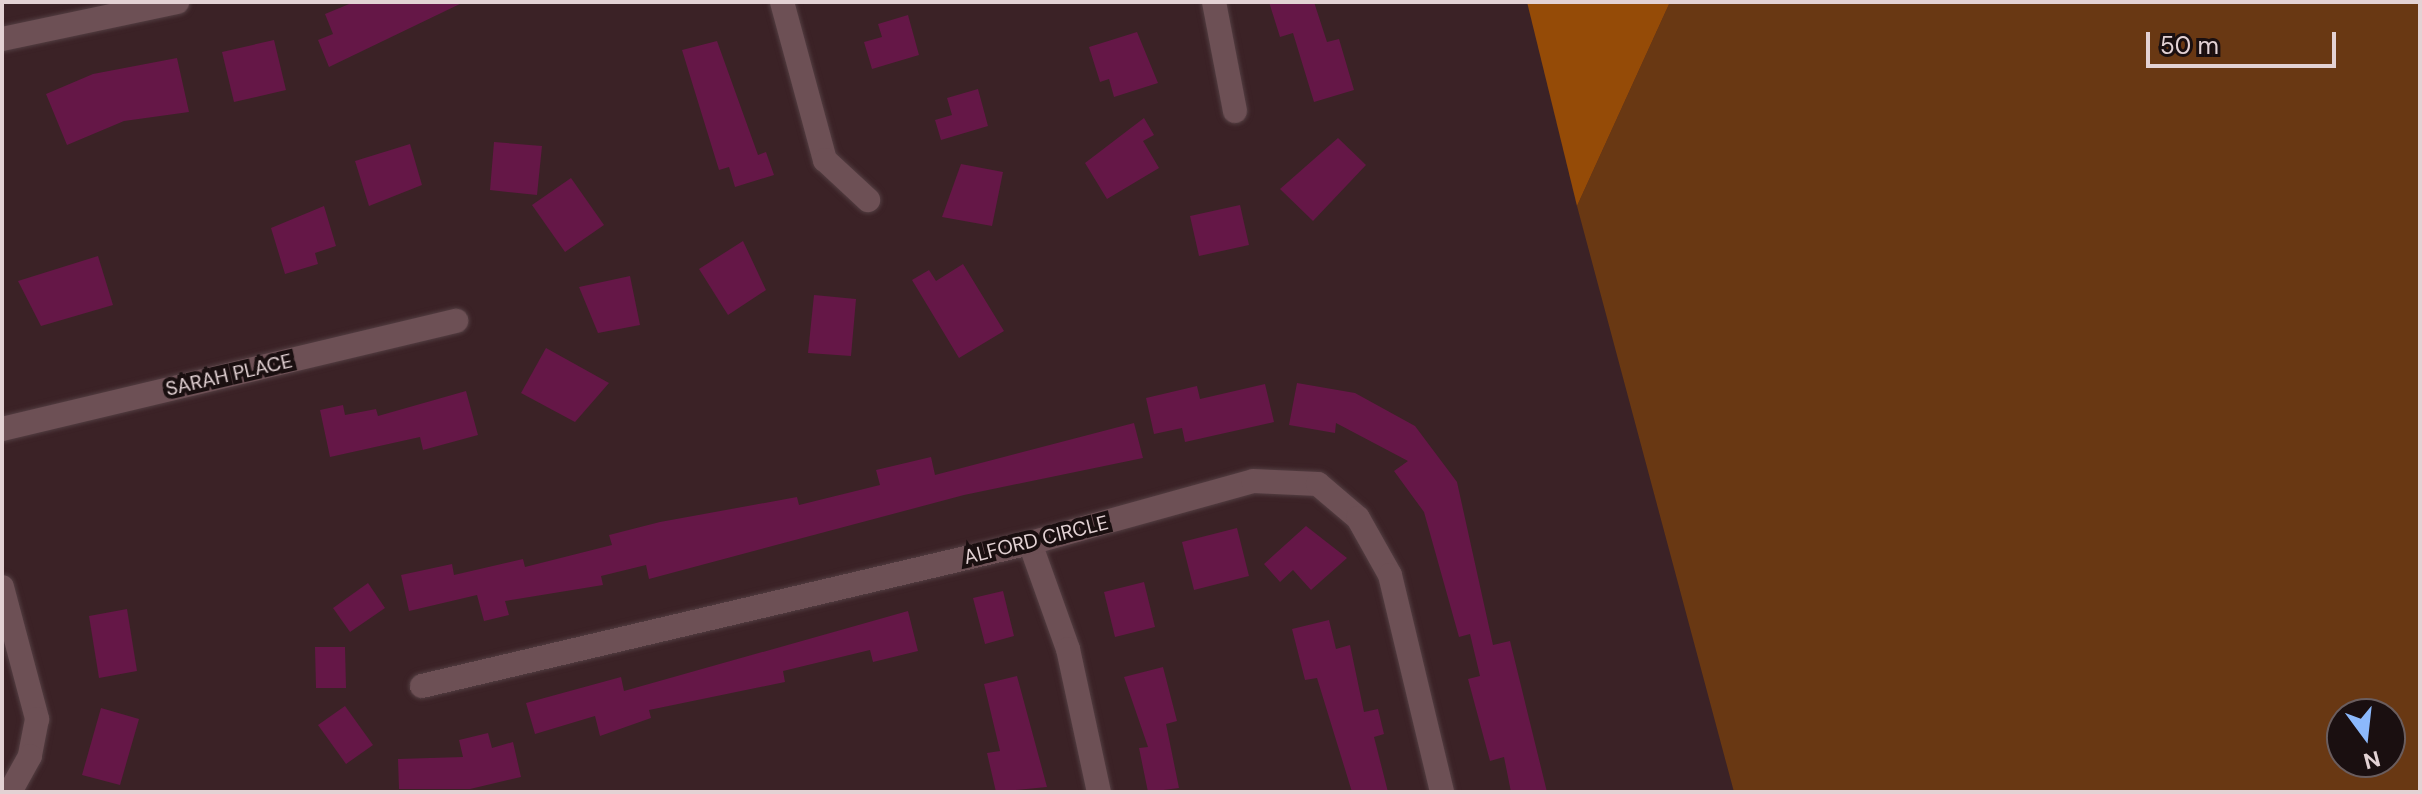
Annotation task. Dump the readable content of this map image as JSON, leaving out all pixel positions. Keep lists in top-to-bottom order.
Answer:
{
  "streets": {
    "street": ["SARAH PLACE", "ALFORD CIRCLE"]
  },
  "scale_bar": "50 m",
  "north": "bottom"
}
